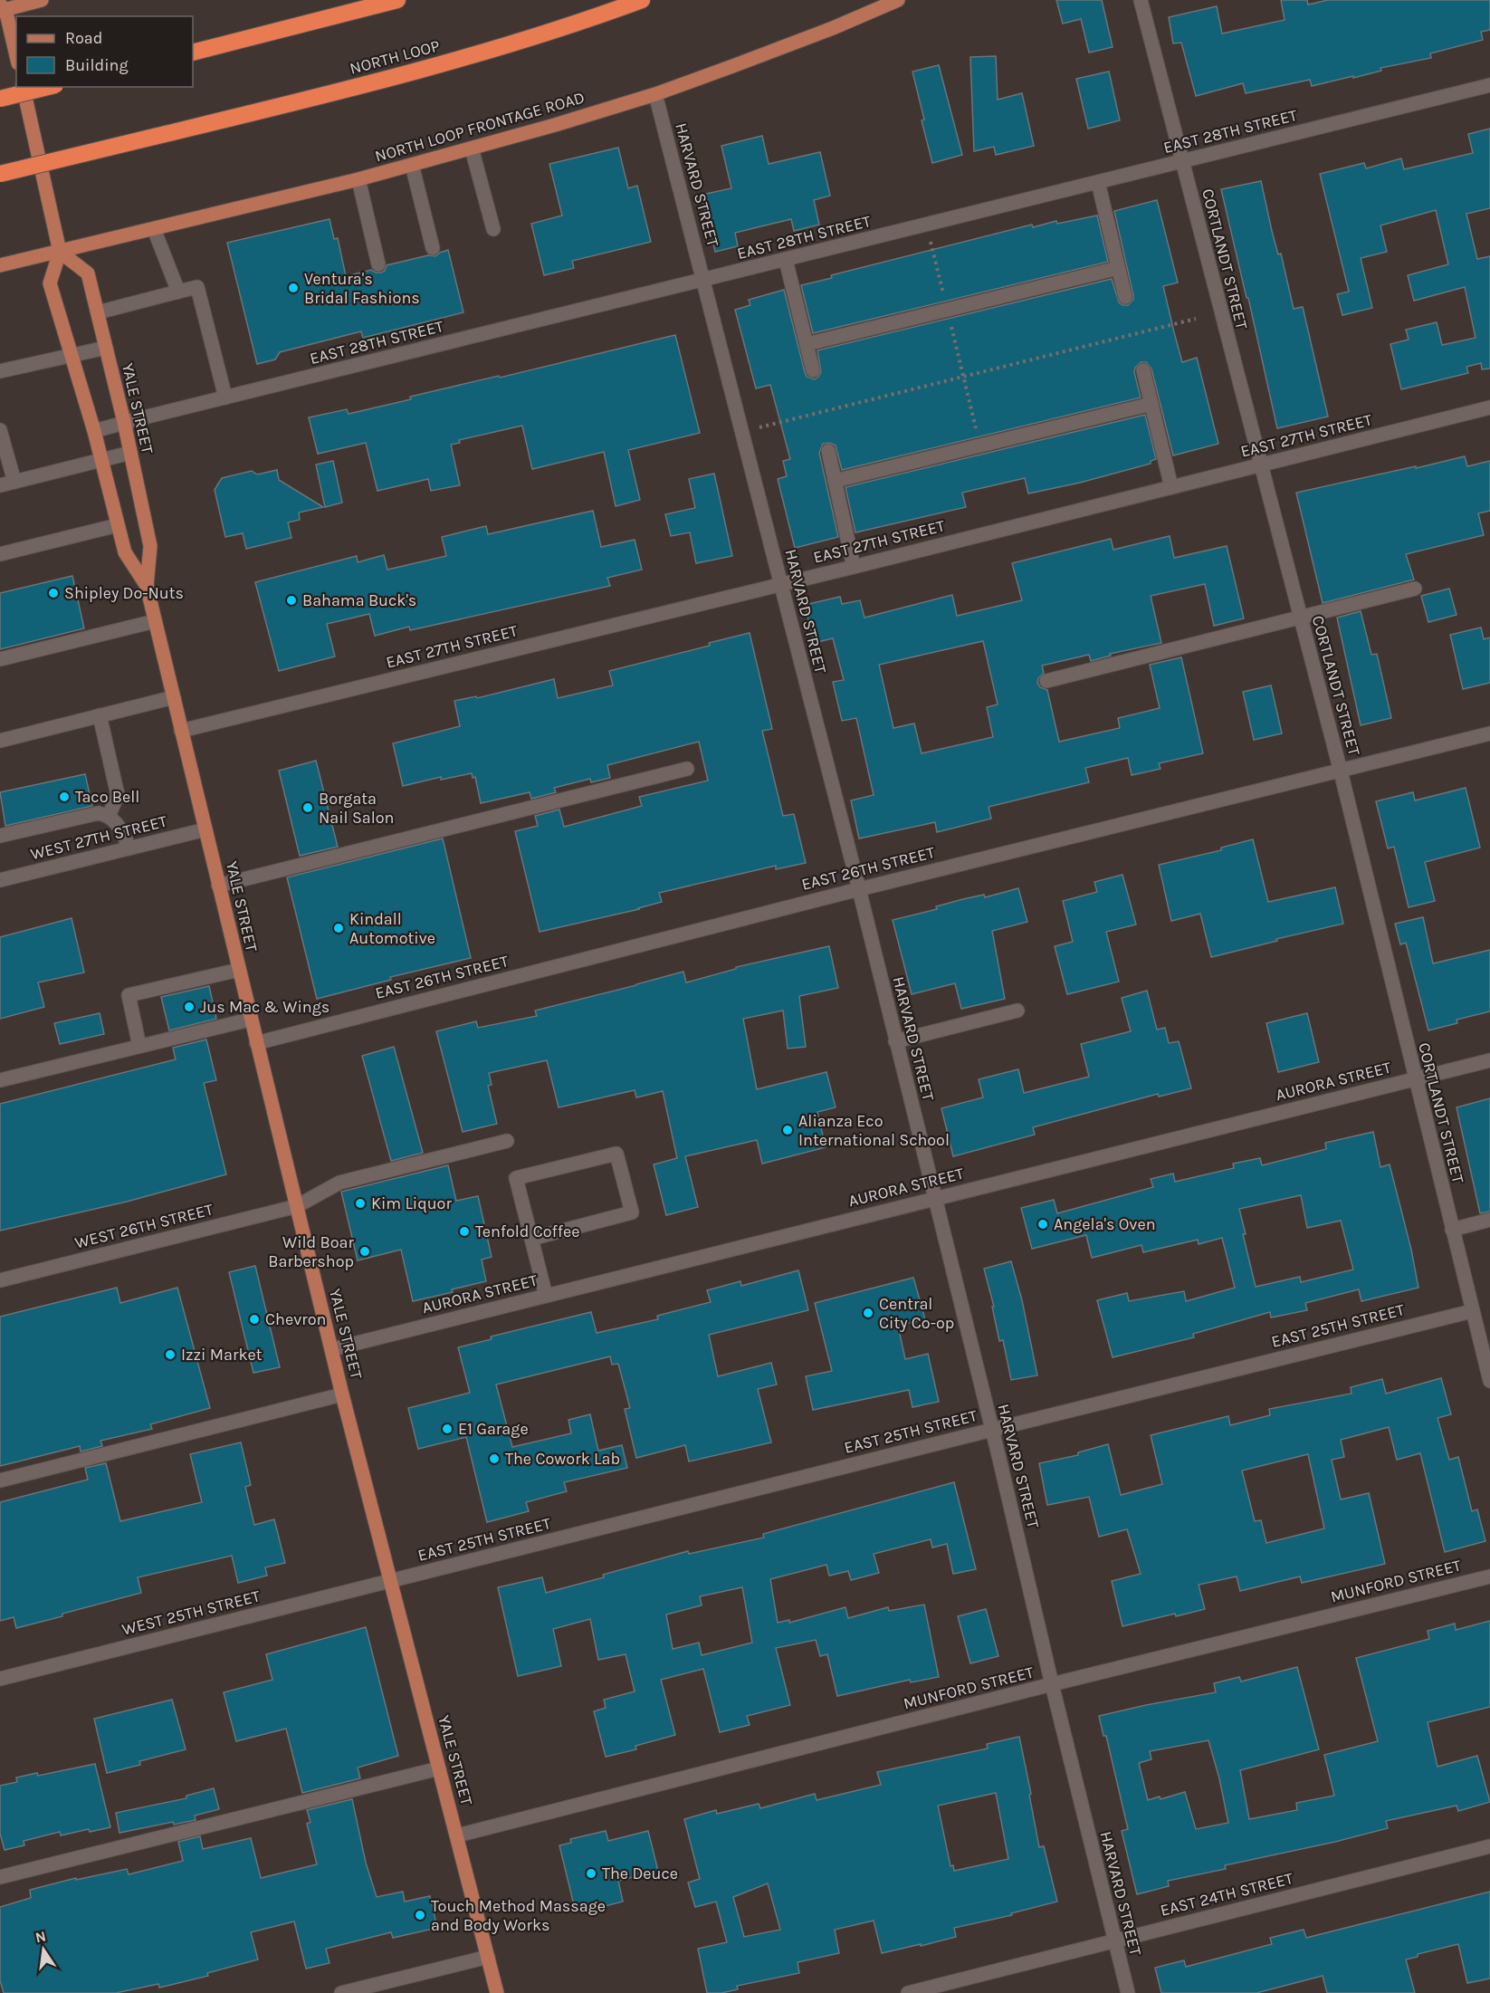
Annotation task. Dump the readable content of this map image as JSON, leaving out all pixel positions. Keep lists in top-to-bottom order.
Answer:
{
  "streets": {
    "highway": ["NORTH LOOP"],
    "main road": ["NORTH LOOP FRONTAGE ROAD", "YALE STREET"],
    "street": [
      "EAST 28TH STREET",
      "HARVARD STREET",
      "CORTLANDT STREET",
      "EAST 27TH STREET",
      "WEST 27TH STREET",
      "EAST 26TH STREET",
      "AURORA STREET",
      "WEST 26TH STREET",
      "EAST 25TH STREET",
      "MUNFORD STREET",
      "WEST 25TH STREET",
      "EAST 24TH STREET"
    ]
  },
  "crossings": [
    ["NORTH LOOP FRONTAGE ROAD", "HARVARD STREET"],
    ["NORTH LOOP FRONTAGE ROAD", "YALE STREET"],
    ["EAST 28TH STREET", "HARVARD STREET"],
    ["EAST 28TH STREET", "CORTLANDT STREET"],
    ["EAST 28TH STREET", "YALE STREET"],
    ["HARVARD STREET", "EAST 27TH STREET"],
    ["HARVARD STREET", "EAST 26TH STREET"],
    ["HARVARD STREET", "AURORA STREET"],
    ["HARVARD STREET", "EAST 25TH STREET"],
    ["HARVARD STREET", "MUNFORD STREET"],
    ["HARVARD STREET", "EAST 24TH STREET"],
    ["CORTLANDT STREET", "EAST 27TH STREET"],
    ["CORTLANDT STREET", "EAST 26TH STREET"],
    ["CORTLANDT STREET", "AURORA STREET"],
    ["CORTLANDT STREET", "EAST 25TH STREET"],
    ["YALE STREET", "EAST 27TH STREET"],
    ["YALE STREET", "WEST 27TH STREET"],
    ["YALE STREET", "EAST 26TH STREET"],
    ["YALE STREET", "AURORA STREET"],
    ["YALE STREET", "WEST 26TH STREET"],
    ["YALE STREET", "EAST 25TH STREET"],
    ["YALE STREET", "MUNFORD STREET"],
    ["YALE STREET", "WEST 25TH STREET"],
    ["EAST 25TH STREET", "WEST 25TH STREET"]
  ],
  "places": [
    "Ventura's Bridal Fashions",
    "Shipley Do-Nuts",
    "Bahama Buck's",
    "Taco Bell",
    "Borgata Nail Salon",
    "Kindall Automotive",
    "Jus Mac & Wings",
    "Alianza Eco International School",
    "Kim Liquor",
    "Angela's Oven",
    "Tenfold Coffee",
    "Wild Boar Barbershop",
    "Central City Co-op",
    "Chevron",
    "Izzi Market",
    "E1 Garage",
    "The Cowork Lab",
    "The Deuce",
    "Touch Method Massage and Body Works"
  ],
  "legend": ["Road", "Building"],
  "north": "top"
}
